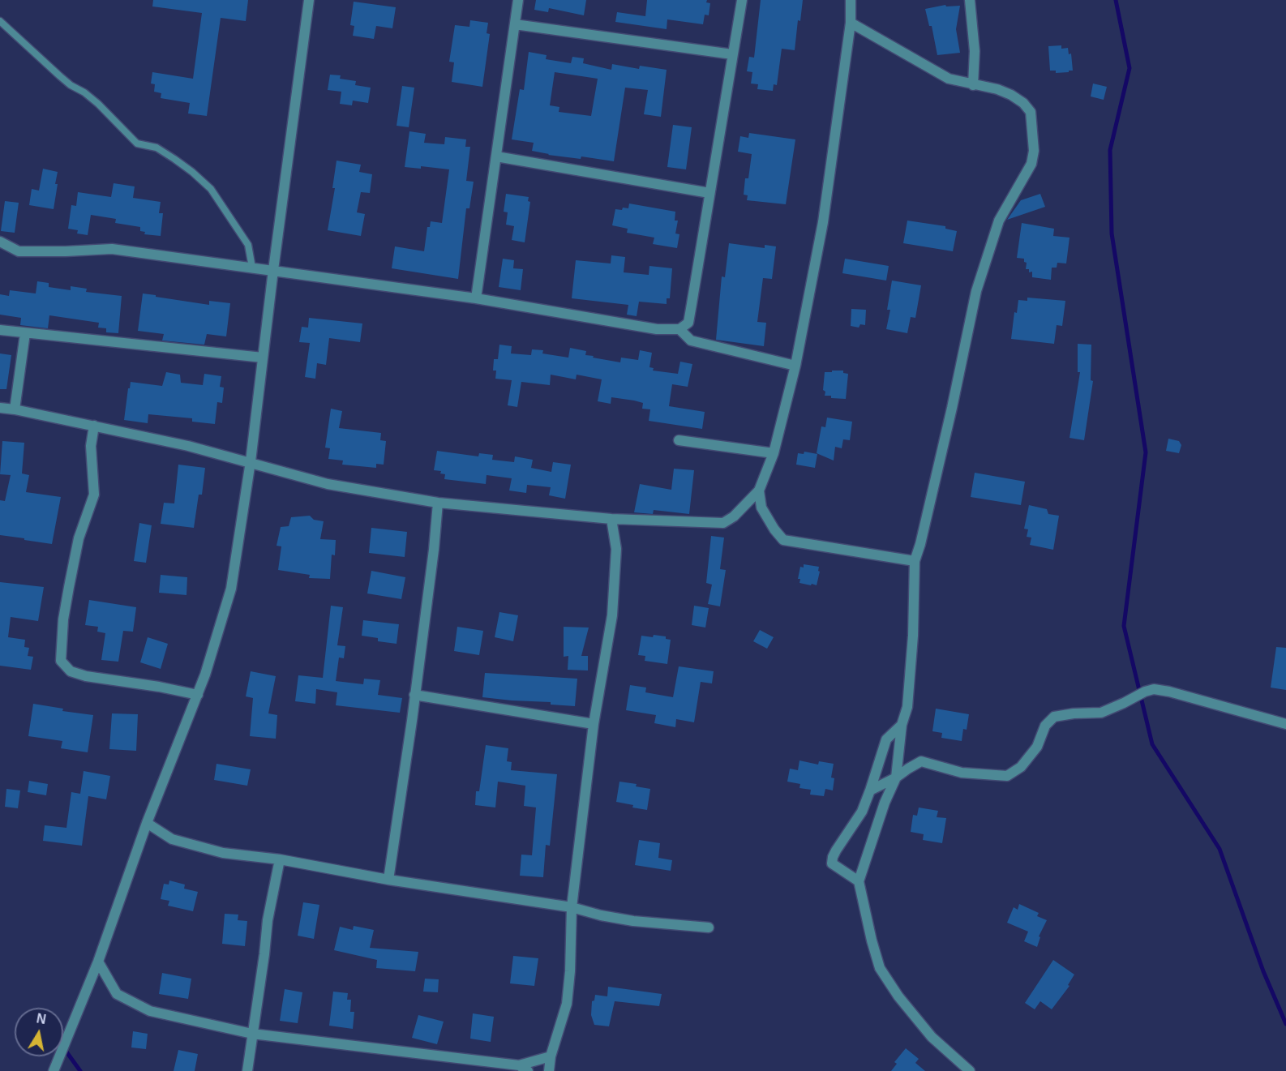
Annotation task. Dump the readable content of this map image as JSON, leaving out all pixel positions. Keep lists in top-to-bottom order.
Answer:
{
  "north": "top"
}
